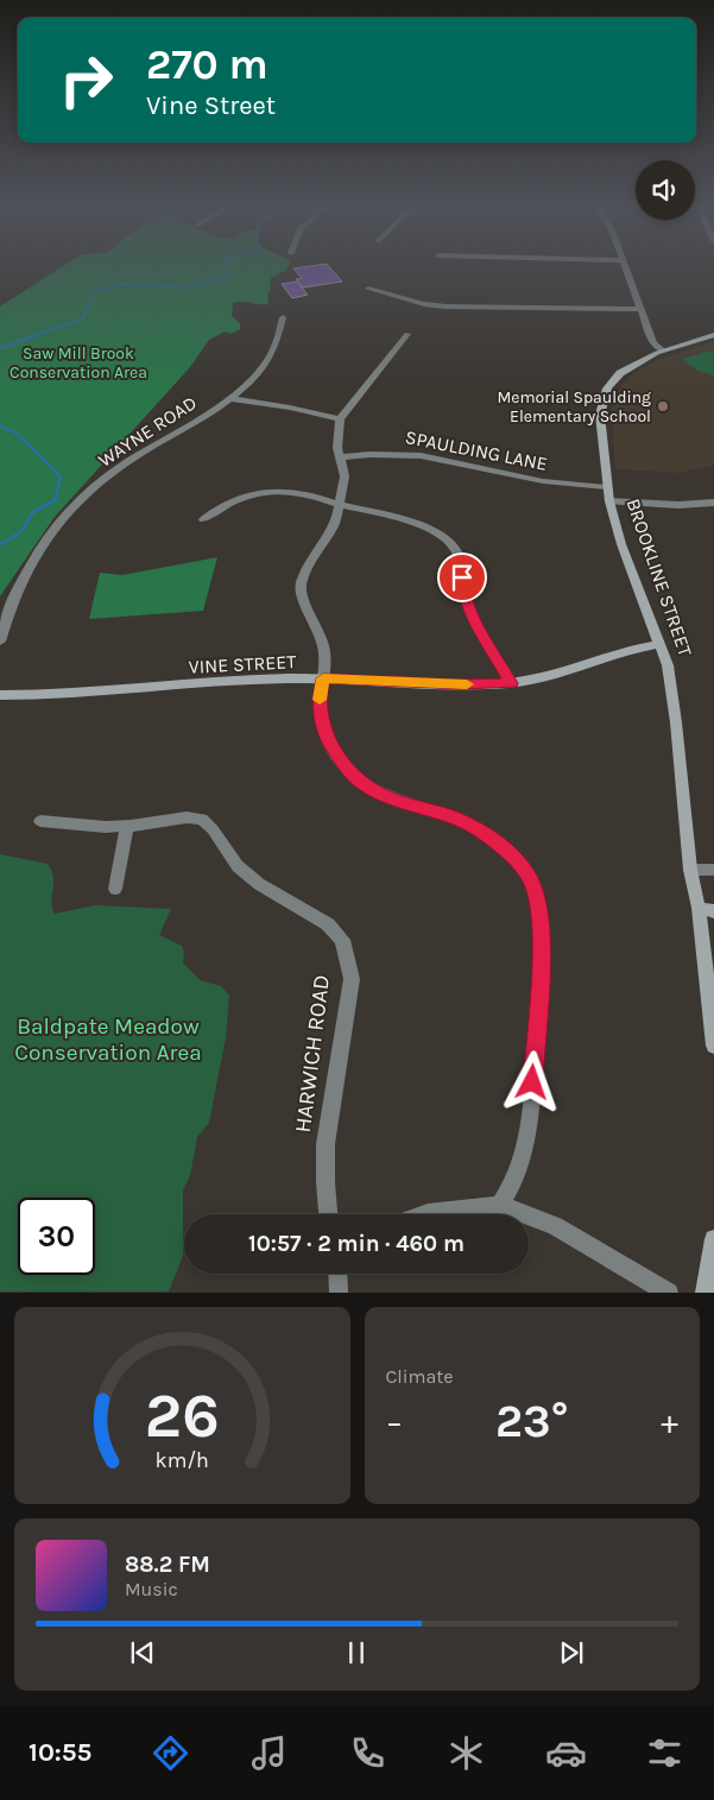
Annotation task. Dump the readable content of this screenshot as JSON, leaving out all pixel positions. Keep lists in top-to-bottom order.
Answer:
{
  "streets": {
    "main road": ["BROOKLINE STREET", "VINE STREET"],
    "street": ["WAYNE ROAD", "SPAULDING LANE", "HARWICH ROAD"]
  },
  "crossings": [
    ["SPAULDING LANE", "BROOKLINE STREET"],
    ["BROOKLINE STREET", "VINE STREET"]
  ],
  "parks": ["Saw Mill Brook Conservation Area", "Baldpate Meadow Conservation Area"],
  "places": ["Memorial Spaulding Elementary School"],
  "page": {
    "turn": ["270 m", "Vine Street"],
    "limit": "30",
    "trip": "10:57 · 2 min · 460 m",
    "tile": "Climate",
    "heat": ["−", "23°", "+"],
    "song": ["88.2 FM", "Music"],
    "tabs": "10:55",
    "gauge": ["26", "km/h"]
  }
}
